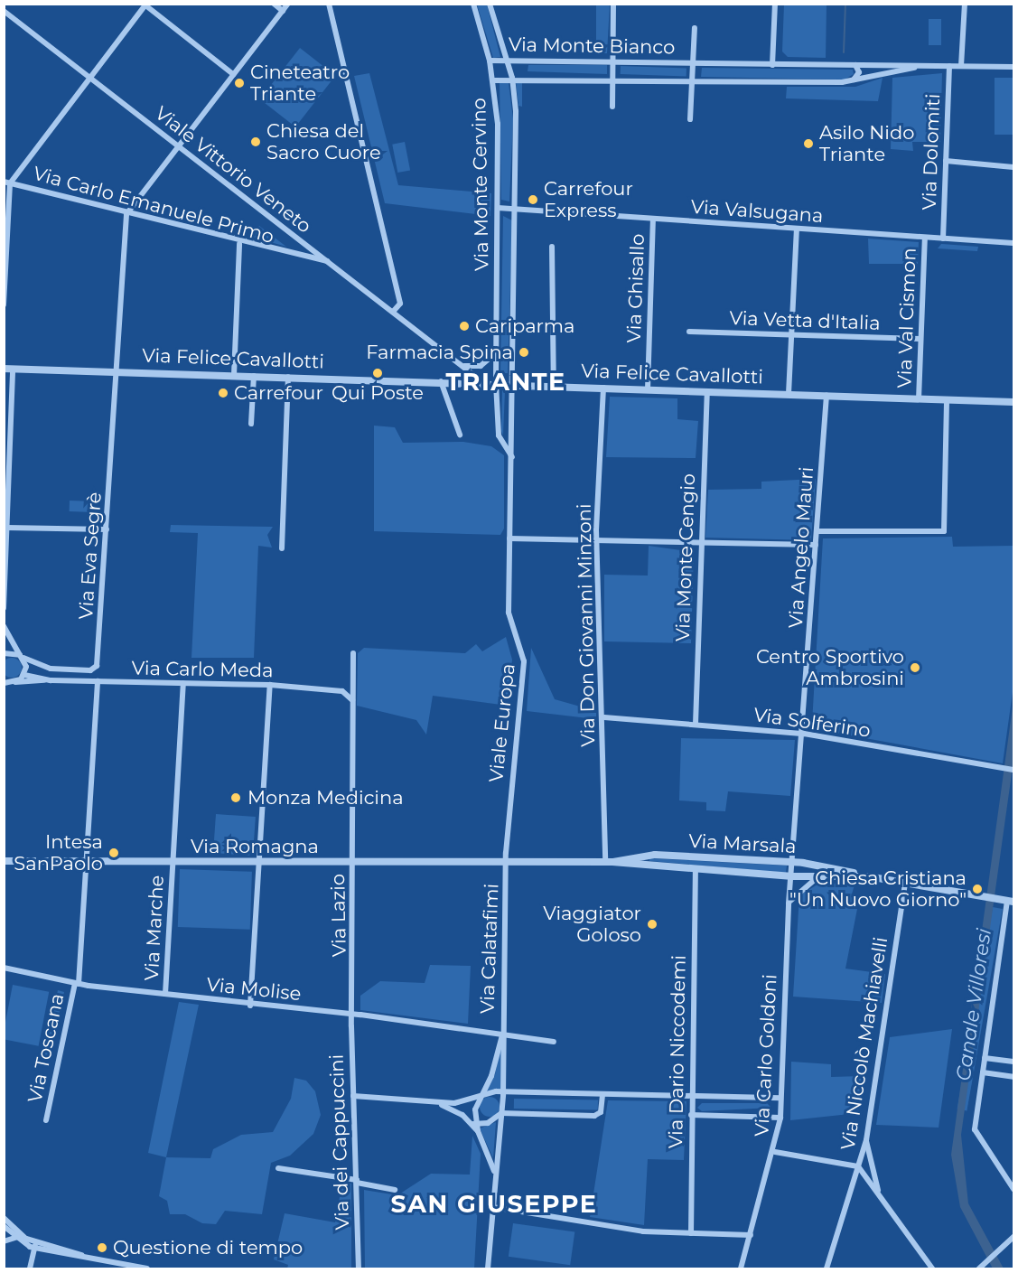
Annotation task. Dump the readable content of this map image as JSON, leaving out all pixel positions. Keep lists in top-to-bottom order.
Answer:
{
  "streets": {
    "street": [
      "Via Monte Bianco",
      "Via Dolomiti",
      "Viale Vittorio Veneto",
      "Via Monte Cervino",
      "Via Carlo Emanuele Primo",
      "Via Valsugana",
      "Via Ghisallo",
      "Via Val Cismon",
      "Via Vetta d'Italia",
      "Via Felice Cavallotti",
      "Via Angelo Mauri",
      "Via Eva Segrè",
      "Via Monte Cengio",
      "Via Don Giovanni Minzoni",
      "Via Carlo Meda",
      "Viale Europa",
      "Via Solferino",
      "Via Marsala",
      "Via Romagna",
      "Via Lazio",
      "Via Marche",
      "Via Calatafimi",
      "Via Molise",
      "Via Niccolò Machiavelli",
      "Via Toscana",
      "Via Dario Niccodemi",
      "Via Carlo Goldoni",
      "Via dei Cappuccini"
    ]
  },
  "crossings": [
    ["Via Monte Bianco", "Via Dolomiti"],
    ["Via Monte Bianco", "Via Monte Cervino"],
    ["Via Dolomiti", "Via Valsugana"],
    ["Viale Vittorio Veneto", "Via Carlo Emanuele Primo"],
    ["Viale Vittorio Veneto", "Via Felice Cavallotti"],
    ["Via Monte Cervino", "Via Valsugana"],
    ["Via Monte Cervino", "Via Felice Cavallotti"],
    ["Via Monte Cervino", "Viale Europa"],
    ["Via Carlo Emanuele Primo", "Via Eva Segrè"],
    ["Via Valsugana", "Via Ghisallo"],
    ["Via Valsugana", "Via Val Cismon"],
    ["Via Ghisallo", "Via Felice Cavallotti"],
    ["Via Val Cismon", "Via Vetta d'Italia"],
    ["Via Val Cismon", "Via Felice Cavallotti"],
    ["Via Felice Cavallotti", "Via Angelo Mauri"],
    ["Via Felice Cavallotti", "Via Eva Segrè"],
    ["Via Felice Cavallotti", "Via Monte Cengio"],
    ["Via Felice Cavallotti", "Via Don Giovanni Minzoni"],
    ["Via Felice Cavallotti", "Viale Europa"],
    ["Via Angelo Mauri", "Via Solferino"],
    ["Via Angelo Mauri", "Via Marsala"],
    ["Via Angelo Mauri", "Via Carlo Goldoni"],
    ["Via Monte Cengio", "Via Solferino"],
    ["Via Don Giovanni Minzoni", "Via Solferino"],
    ["Via Don Giovanni Minzoni", "Via Marsala"],
    ["Via Carlo Meda", "Via Lazio"],
    ["Via Carlo Meda", "Via Marche"],
    ["Via Carlo Meda", "Via Toscana"],
    ["Viale Europa", "Via Marsala"],
    ["Viale Europa", "Via Romagna"],
    ["Viale Europa", "Via Calatafimi"],
    ["Via Marsala", "Via Romagna"],
    ["Via Marsala", "Via Calatafimi"],
    ["Via Marsala", "Via Niccolò Machiavelli"],
    ["Via Marsala", "Via Dario Niccodemi"],
    ["Via Marsala", "Via Carlo Goldoni"],
    ["Via Romagna", "Via Lazio"],
    ["Via Romagna", "Via Marche"],
    ["Via Romagna", "Via Calatafimi"],
    ["Via Romagna", "Via Toscana"],
    ["Via Lazio", "Via Molise"],
    ["Via Lazio", "Via dei Cappuccini"],
    ["Via Marche", "Via Molise"],
    ["Via Calatafimi", "Via Molise"],
    ["Via Molise", "Via Toscana"],
    ["Via Molise", "Via dei Cappuccini"]
  ],
  "districts": ["TRIANTE", "SAN GIUSEPPE"],
  "water": ["Canale Villoresi"],
  "places": [
    "Cineteatro Triante",
    "Chiesa del Sacro Cuore",
    "Asilo Nido Triante",
    "Carrefour Express",
    "Cariparma",
    "Farmacia Spina",
    "Qui Poste",
    "Carrefour",
    "Centro Sportivo Ambrosini",
    "Monza Medicina",
    "Intesa SanPaolo",
    "Chiesa Cristiana \"Un Nuovo Giorno\"",
    "Viaggiator Goloso",
    "Questione di tempo"
  ]
}
